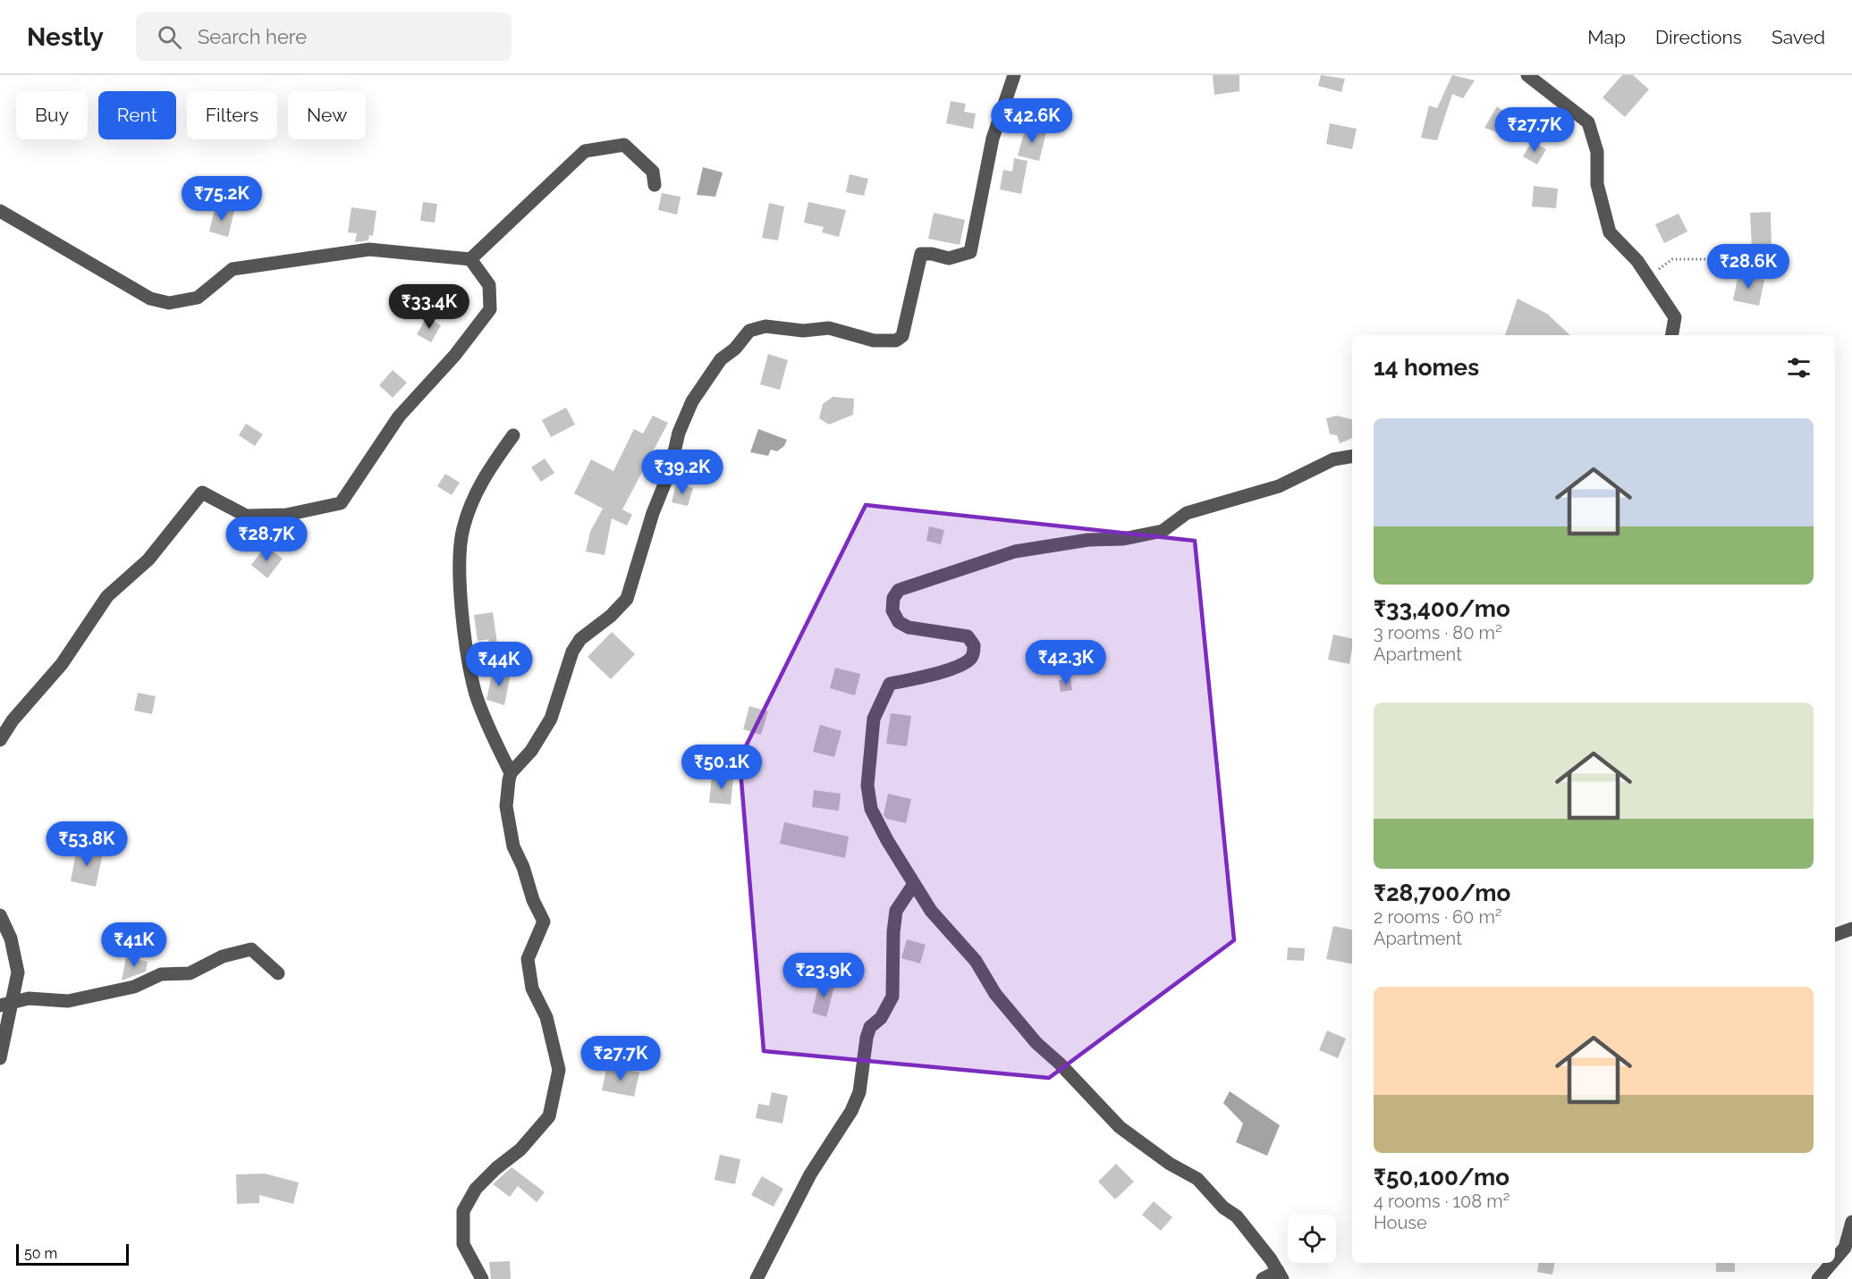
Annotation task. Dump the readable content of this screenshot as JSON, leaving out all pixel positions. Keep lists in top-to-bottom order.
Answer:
{
  "scale_bar": "50 m",
  "page": {
    "header": "Nestly",
    "search": "Search here",
    "nav": ["Map", "Directions", "Saved"],
    "chip": [
      "Buy",
      "Rent",
      "Filters",
      "New"
    ],
    "price": [
      "₹42.6K",
      "₹27.7K",
      "₹75.2K",
      "₹28.6K",
      "₹33.4K",
      "₹39.2K",
      "₹28.7K",
      "₹42.3K",
      "₹44K",
      "₹50.1K",
      "₹53.8K",
      "₹41K",
      "₹23.9K",
      "₹27.7K"
    ],
    "heading": "14 homes",
    "list": [
      {
        "name": "₹33,400/mo",
        "note": "3 rooms · 80 m² · Apartment"
      },
      {
        "name": "₹28,700/mo",
        "note": "2 rooms · 60 m² · Apartment"
      },
      {
        "name": "₹50,100/mo",
        "note": "4 rooms · 108 m² · House"
      }
    ],
    "scale": "50 m"
  }
}
